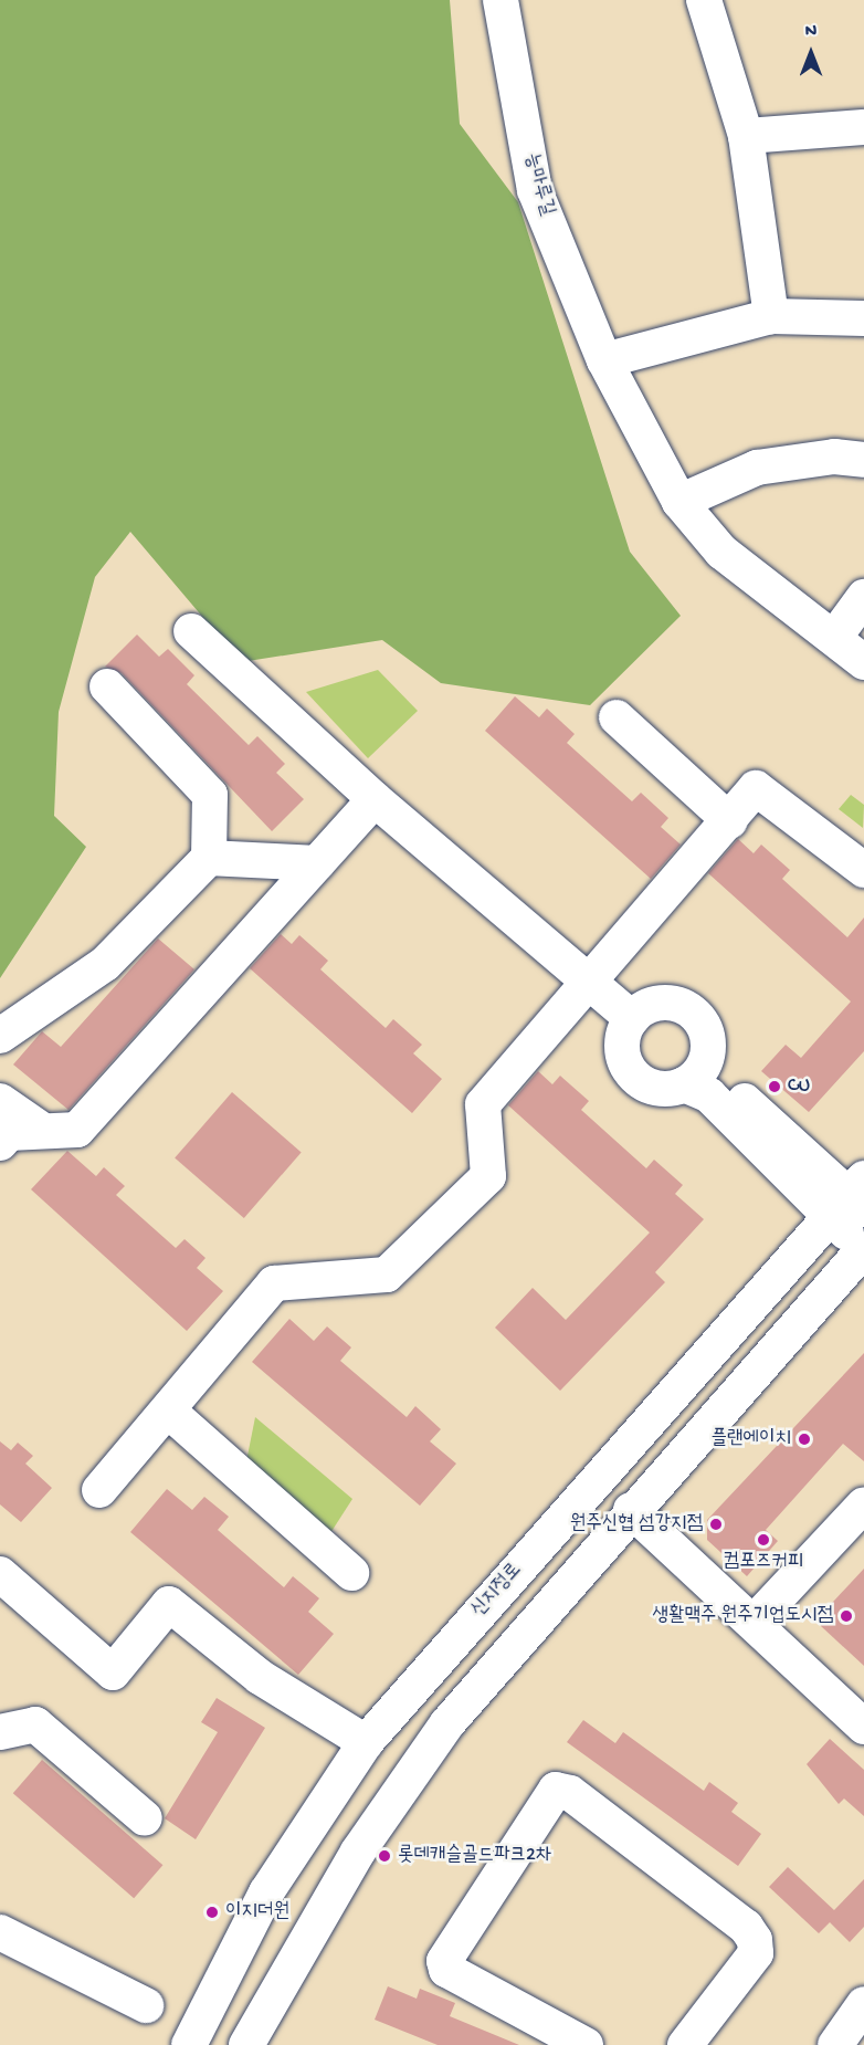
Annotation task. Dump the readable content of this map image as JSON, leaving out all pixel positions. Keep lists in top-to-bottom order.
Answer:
{
  "streets": {
    "street": ["능마루길", "신지정로"]
  },
  "places": [
    "CU",
    "플랜에이치",
    "원주신협 섬강지점",
    "컴포즈커피",
    "생활맥주 원주기업도시점",
    "롯데캐슬골드파크2차",
    "이지더원"
  ],
  "north": "top"
}
